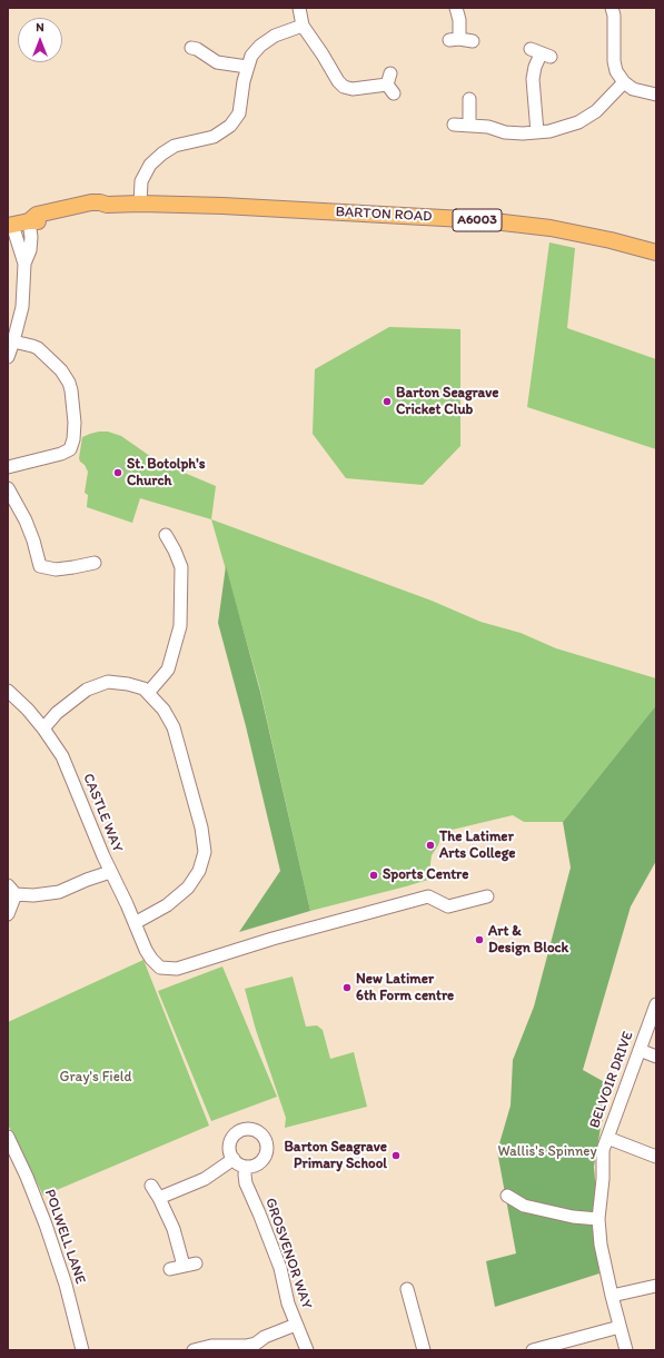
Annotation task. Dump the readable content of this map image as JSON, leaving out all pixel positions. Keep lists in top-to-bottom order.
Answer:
{
  "streets": {
    "main road": ["BARTON ROAD", "A6003"],
    "street": [
      "CASTLE WAY",
      "BELVOIR DRIVE",
      "POLWELL LANE",
      "GROSVENOR WAY"
    ]
  },
  "parks": ["Gray's Field", "Wallis's Spinney"],
  "places": [
    "Barton Seagrave Cricket Club",
    "St. Botolph's Church",
    "The Latimer Arts College",
    "Sports Centre",
    "Art & Design Block",
    "New Latimer 6th Form centre",
    "Barton Seagrave Primary School"
  ],
  "north": "top"
}
